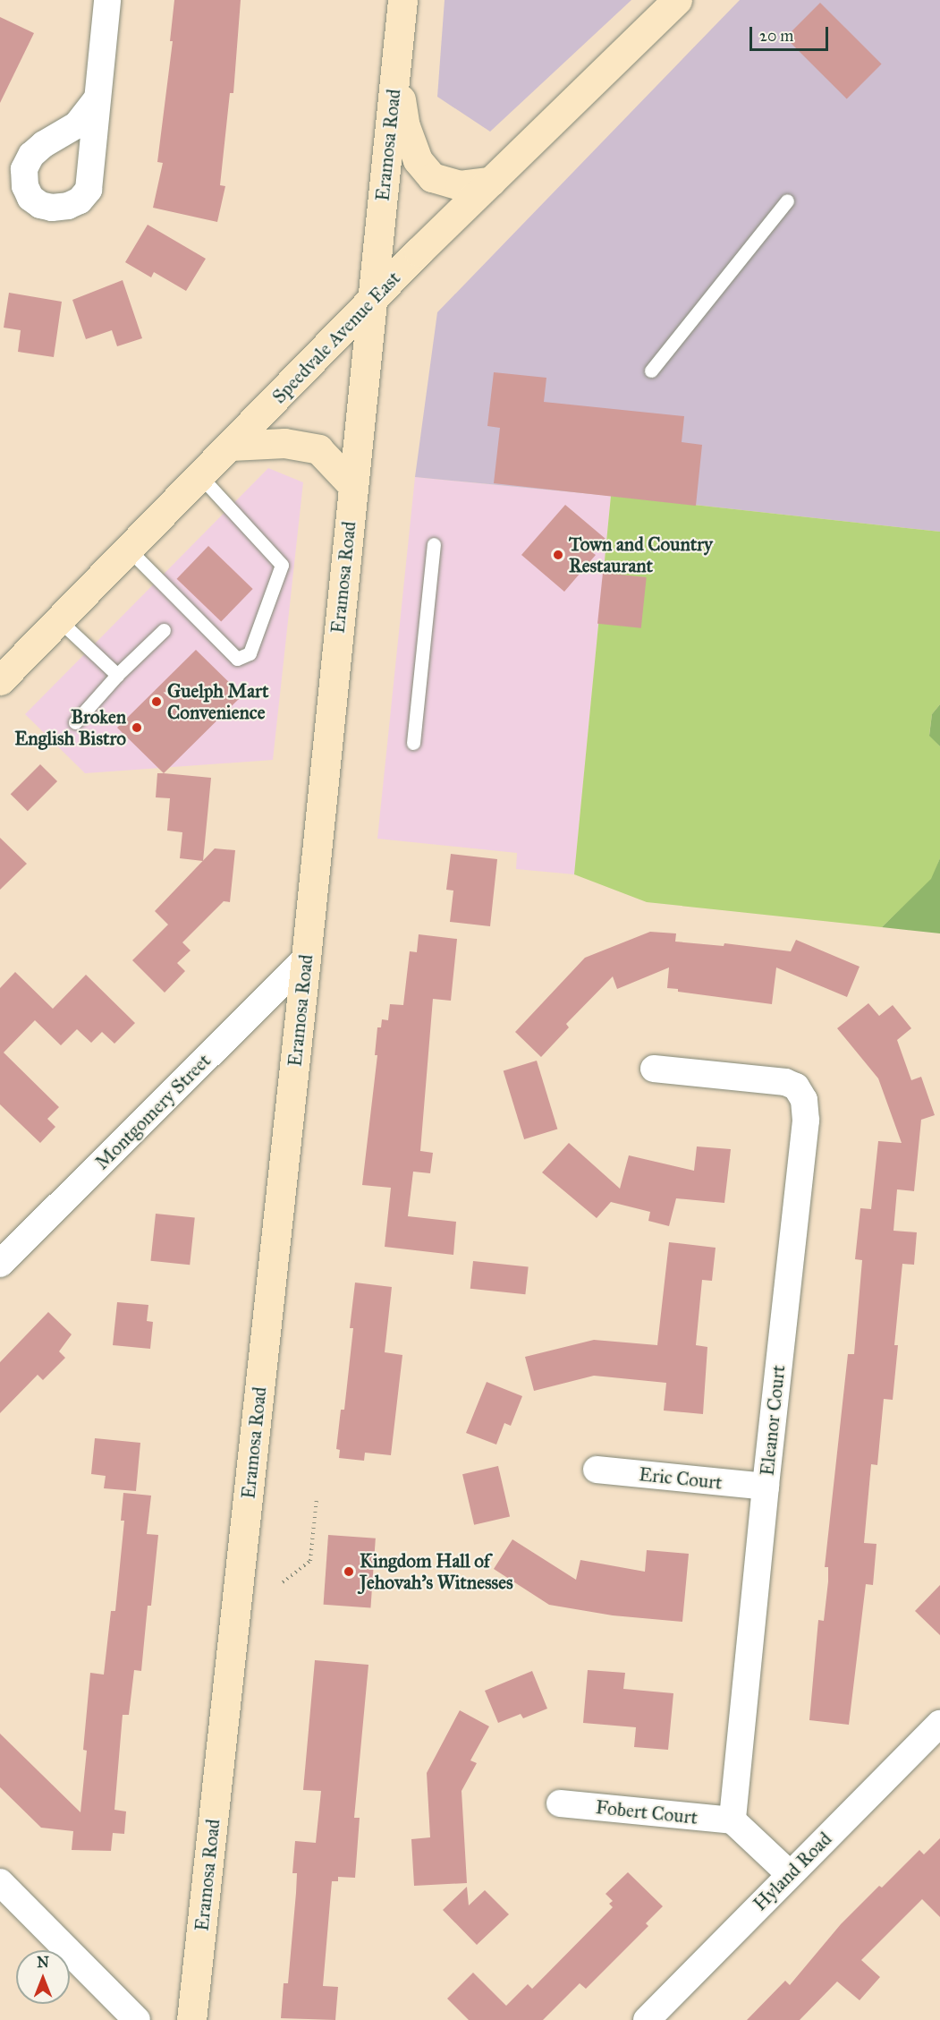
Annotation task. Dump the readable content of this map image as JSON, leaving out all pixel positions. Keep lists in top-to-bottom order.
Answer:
{
  "streets": {
    "main road": ["Eramosa Road", "Speedvale Avenue East"],
    "street": [
      "Montgomery Street",
      "Eleanor Court",
      "Eric Court",
      "Fobert Court",
      "Hyland Road"
    ]
  },
  "crossings": [
    ["Eramosa Road", "Speedvale Avenue East"],
    ["Eramosa Road", "Montgomery Street"],
    ["Eleanor Court", "Eric Court"],
    ["Eleanor Court", "Fobert Court"]
  ],
  "places": [
    "Town and Country Restaurant",
    "Guelph Mart Convenience",
    "Broken English Bistro",
    "Kingdom Hall of Jehovah's Witnesses"
  ],
  "scale_bar": "20 m",
  "north": "top"
}
